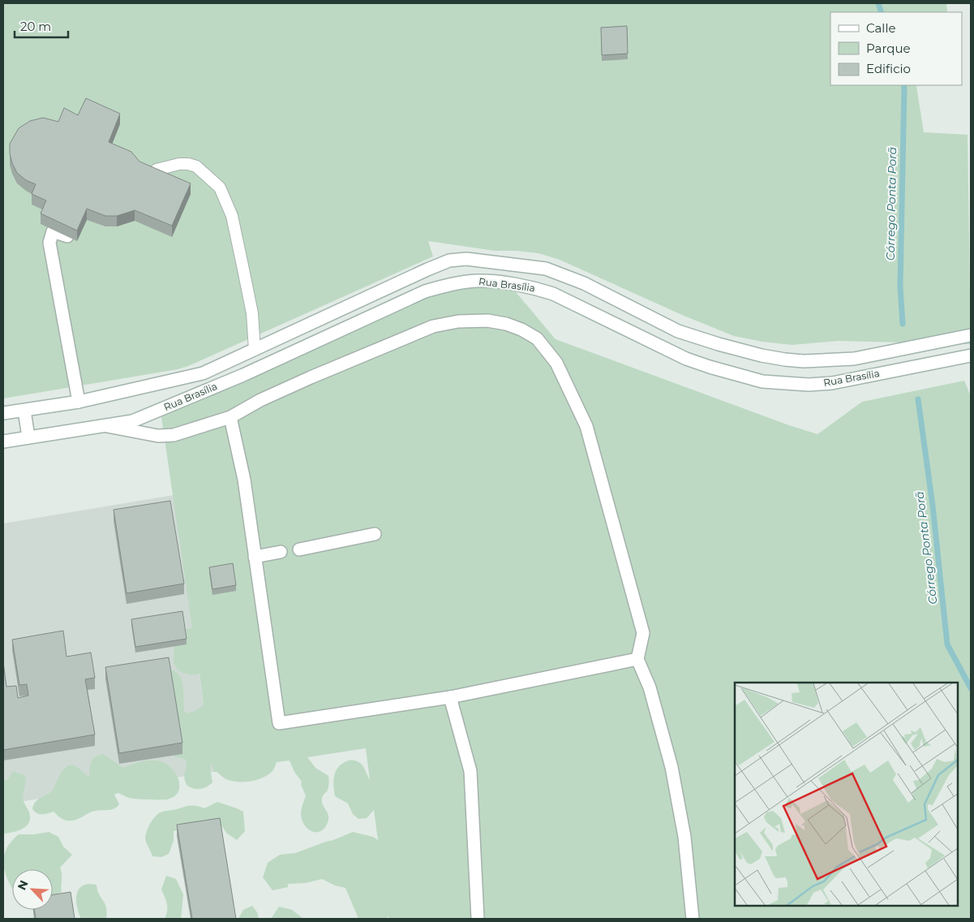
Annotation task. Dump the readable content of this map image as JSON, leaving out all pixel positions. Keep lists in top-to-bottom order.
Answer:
{
  "streets": {
    "street": ["Rua Brasília"]
  },
  "water": ["Córrego Ponta Porã"],
  "legend": ["Calle", "Parque", "Edificio"],
  "scale_bar": "20 m",
  "north": "top left"
}
